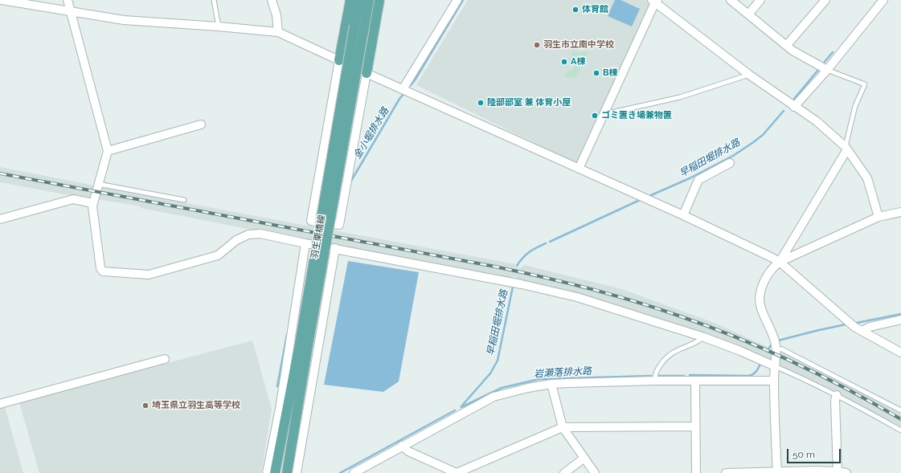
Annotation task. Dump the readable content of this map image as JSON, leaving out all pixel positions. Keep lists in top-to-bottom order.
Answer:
{
  "streets": {
    "main road": ["羽生栗橋線"]
  },
  "water": ["金小堀排水路", "早稲田堀排水路", "岩瀬落排水路"],
  "places": [
    "体育館",
    "羽生市立南中学校",
    "A棟",
    "B棟",
    "陸部部室 兼 体育小屋",
    "ゴミ置き場兼物置",
    "埼玉県立羽生高等学校"
  ],
  "scale_bar": "50 m"
}
